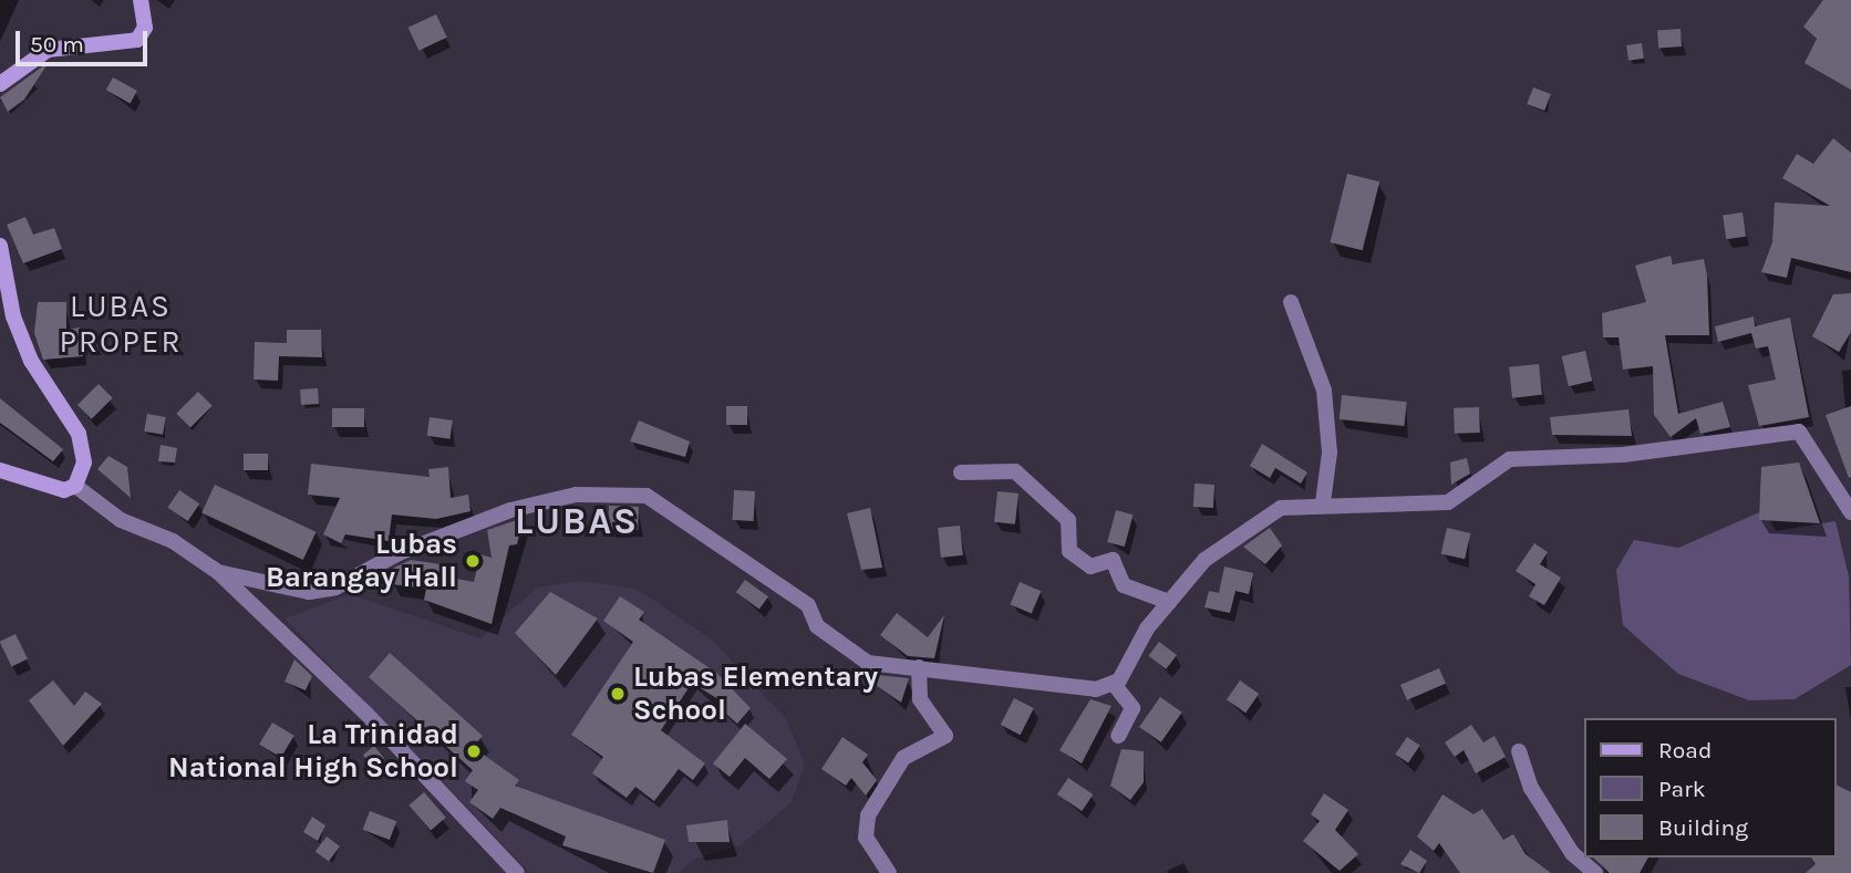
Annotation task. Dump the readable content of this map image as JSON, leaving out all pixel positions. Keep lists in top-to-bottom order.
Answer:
{
  "districts": ["LUBAS PROPER", "LUBAS"],
  "places": ["Lubas Barangay Hall", "Lubas Elementary School", "La Trinidad National High School"],
  "legend": ["Road", "Park", "Building"],
  "scale_bar": "50 m"
}
